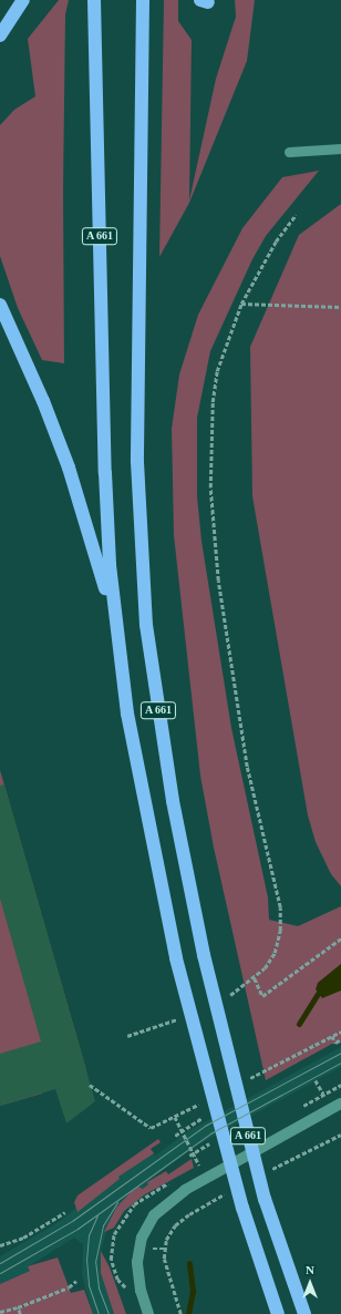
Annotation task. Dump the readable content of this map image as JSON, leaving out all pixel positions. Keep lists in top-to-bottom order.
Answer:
{
  "streets": {
    "highway": ["A 661"]
  },
  "north": "top"
}
